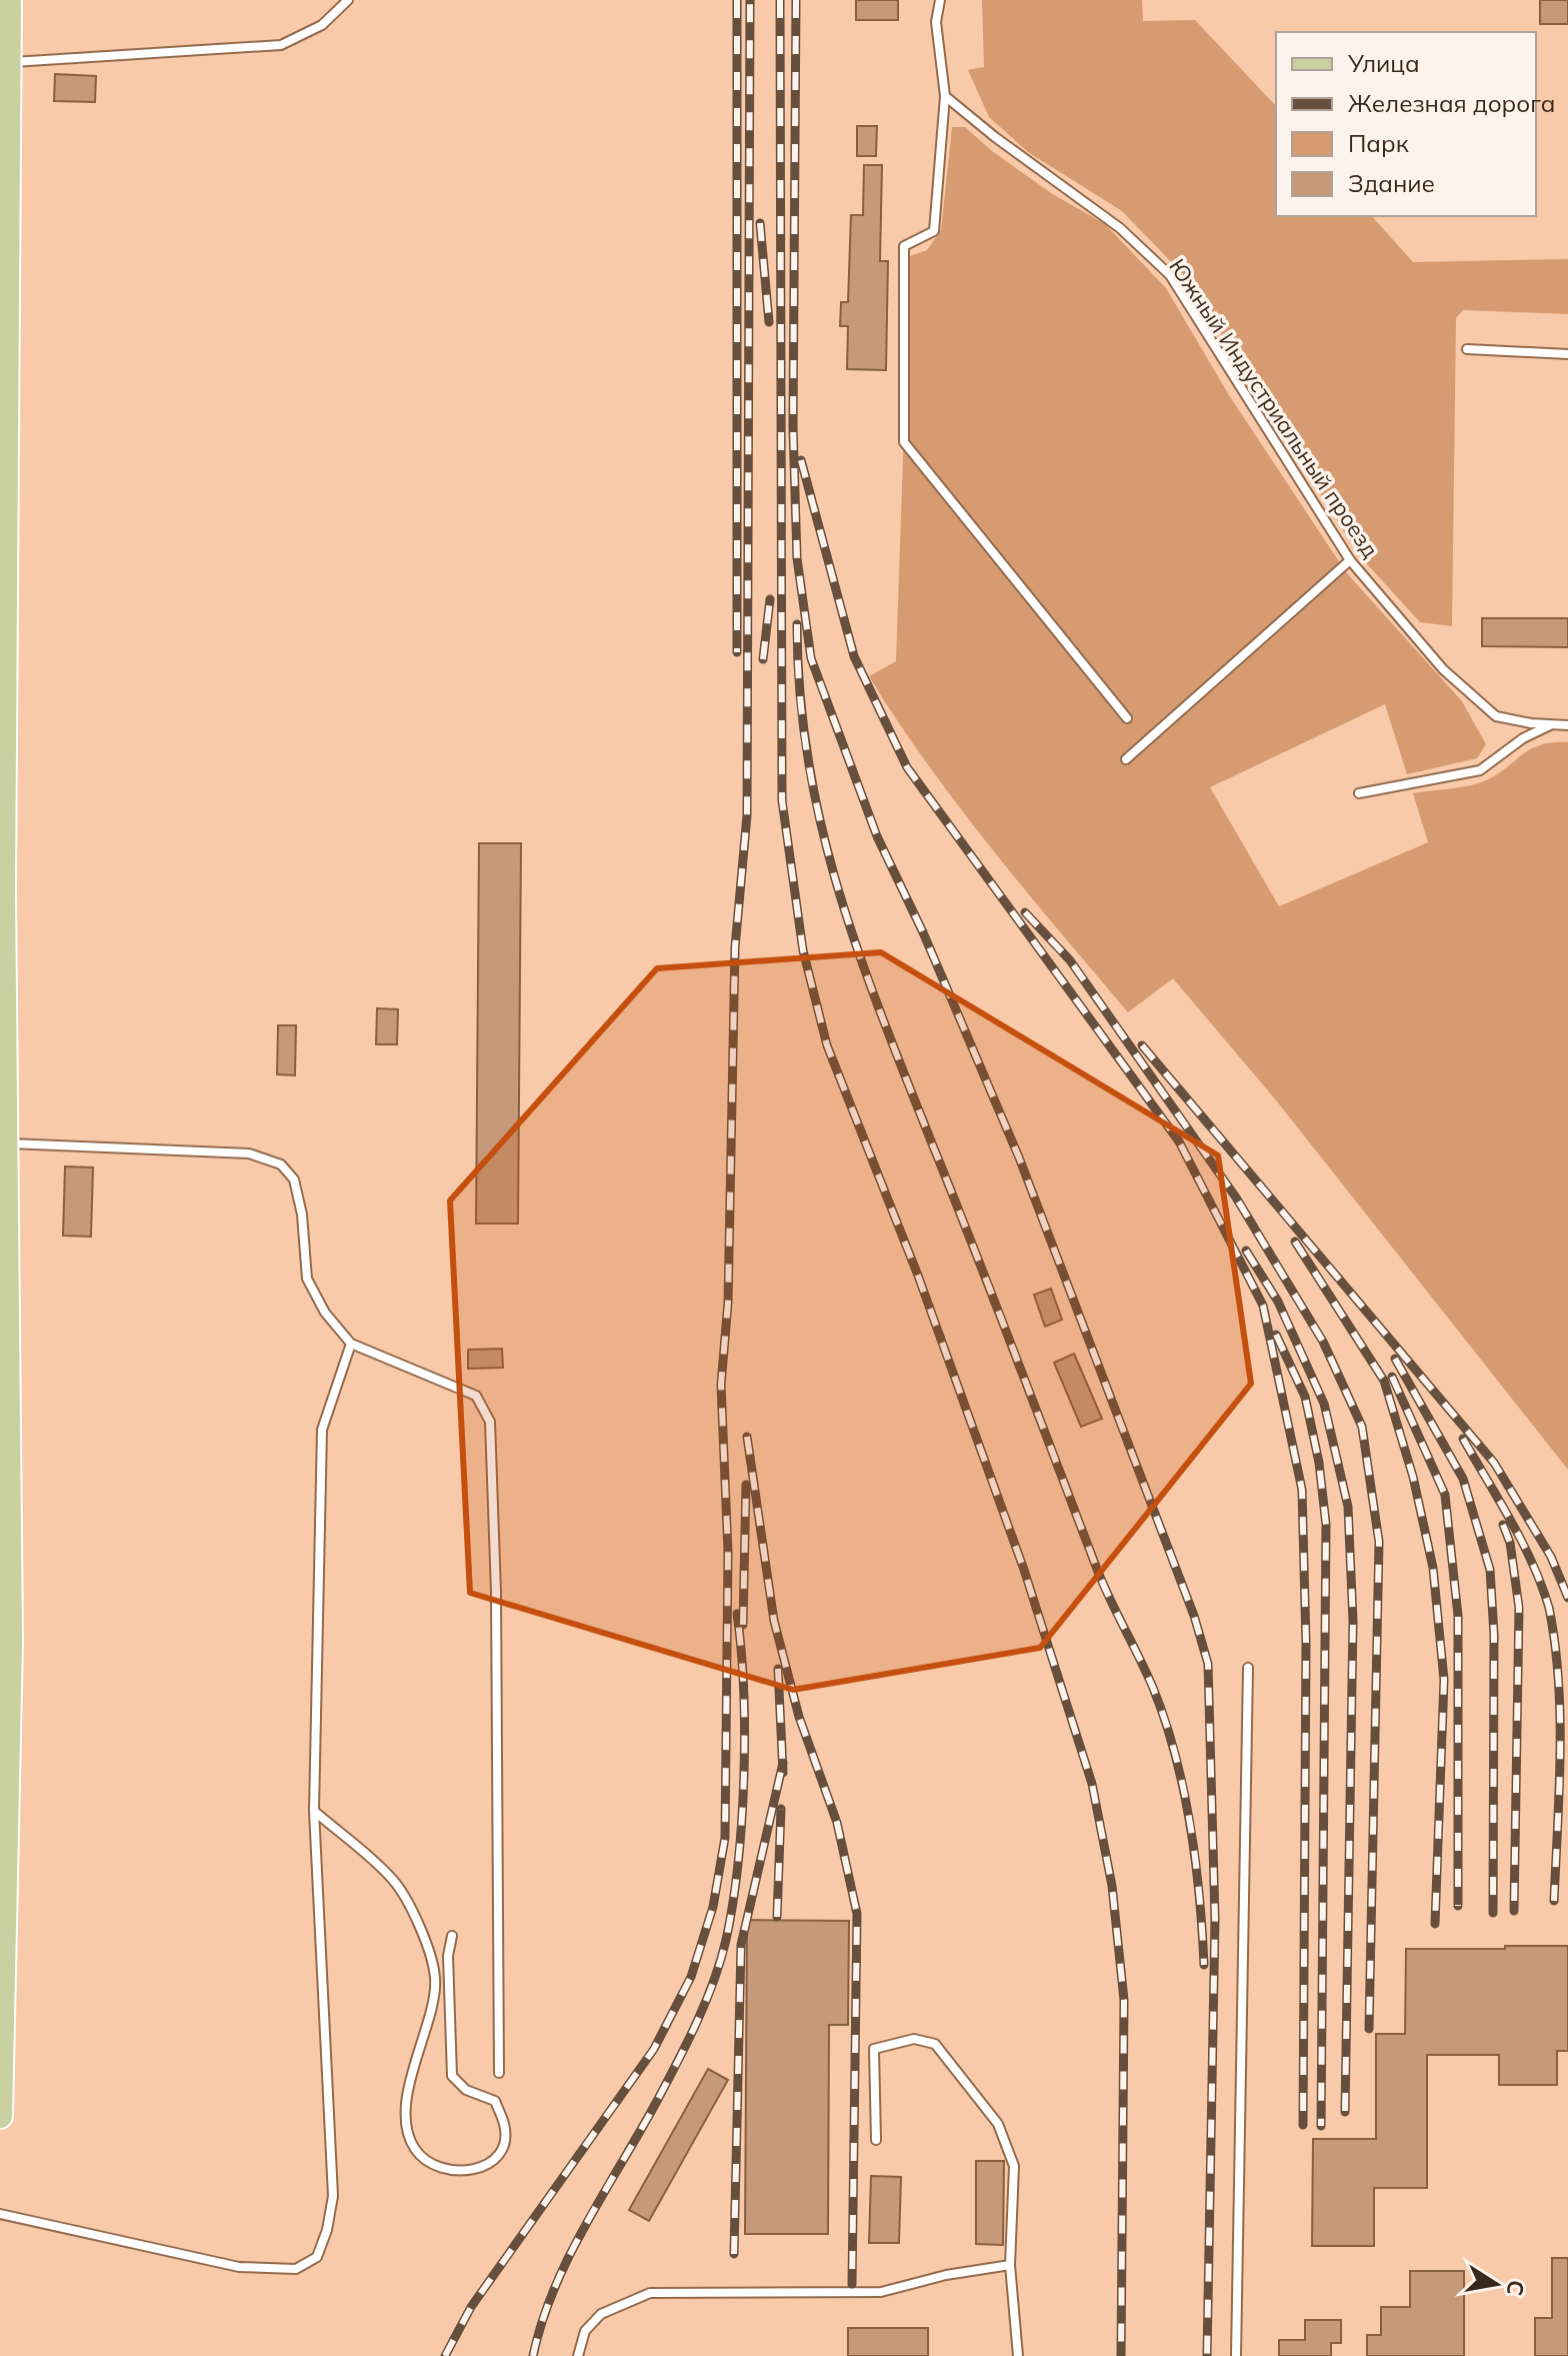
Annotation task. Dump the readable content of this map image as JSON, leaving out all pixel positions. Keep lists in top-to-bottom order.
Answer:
{
  "streets": {
    "lane": ["Южный Индустриальный проезд"]
  },
  "legend": [
    "Улица",
    "Железная дорога",
    "Парк",
    "Здание"
  ],
  "north": "right"
}
